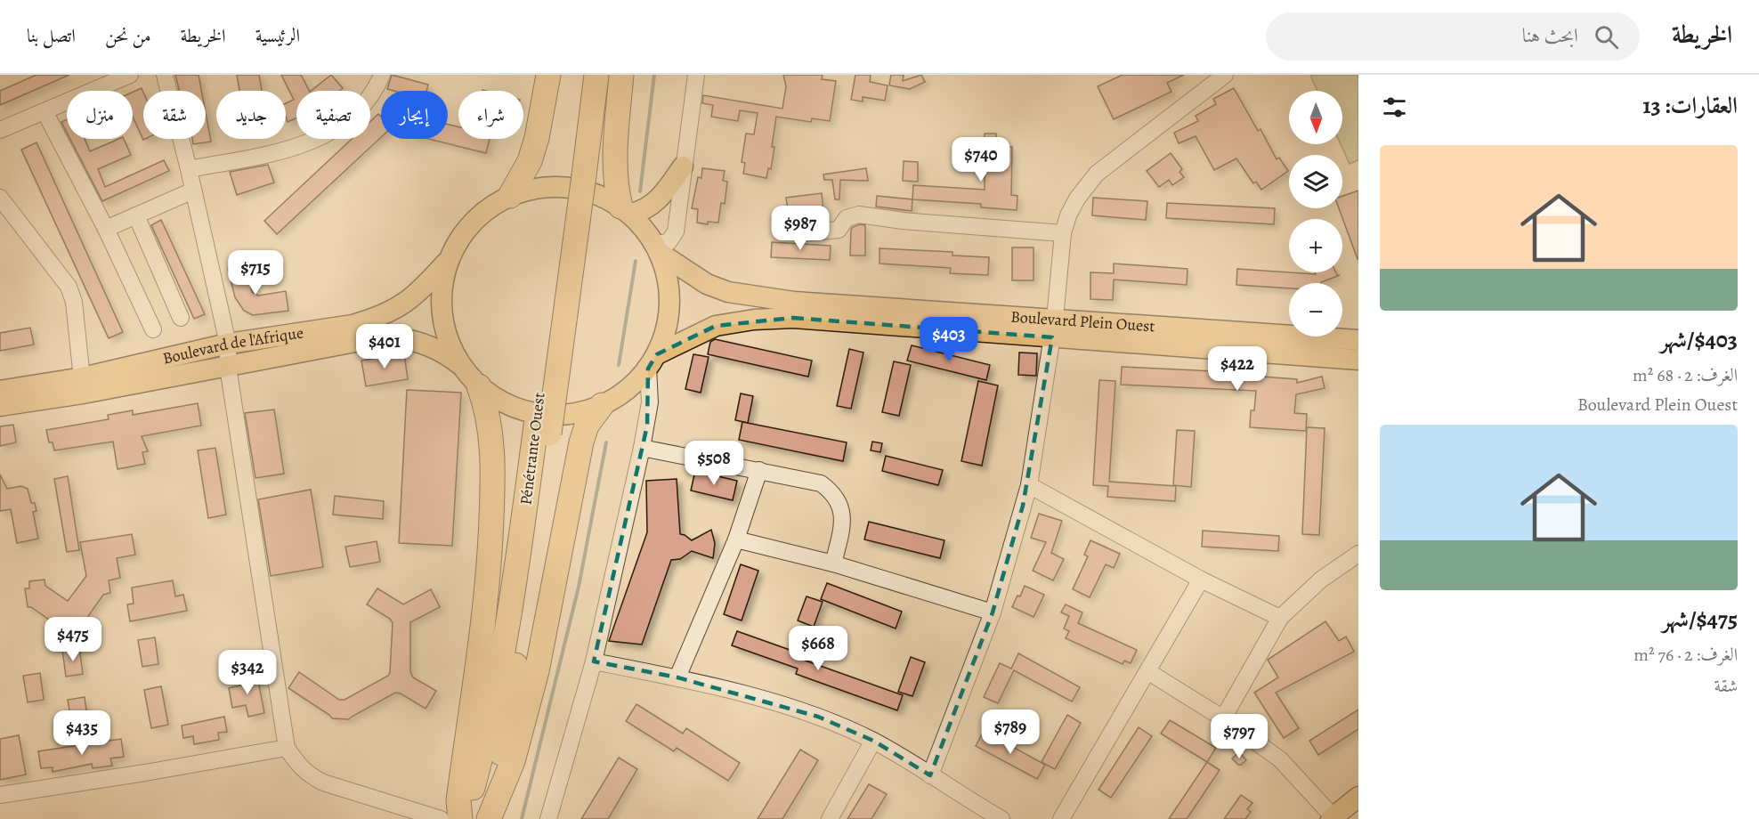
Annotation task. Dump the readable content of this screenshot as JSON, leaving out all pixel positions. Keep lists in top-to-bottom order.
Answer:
{
  "streets": {
    "highway": ["Pénétrante Ouest"],
    "main road": ["Boulevard Plein Ouest", "Boulevard de l'Afrique"]
  },
  "north": "bottom",
  "page": {
    "header": "الخريطة",
    "search": "ابحث هنا",
    "nav": [
      "الرئيسية",
      "الخريطة",
      "من نحن",
      "اتصل بنا"
    ],
    "heading": "العقارات: 13",
    "map_buttons": ["+", "−"],
    "chip": [
      "شراء",
      "إيجار",
      "تصفية",
      "جديد",
      "شقة",
      "منزل"
    ],
    "price": [
      "$740",
      "$987",
      "$715",
      "$403",
      "$401",
      "$422",
      "$508",
      "$475",
      "$668",
      "$342",
      "$789",
      "$435",
      "$797"
    ],
    "list": [
      {
        "name": "$403/شهر",
        "note": "الغرف: 2 · 68 m² · Boulevard Plein Ouest"
      },
      {
        "name": "$475/شهر",
        "note": "الغرف: 2 · 76 m² · شقة"
      }
    ]
  }
}
